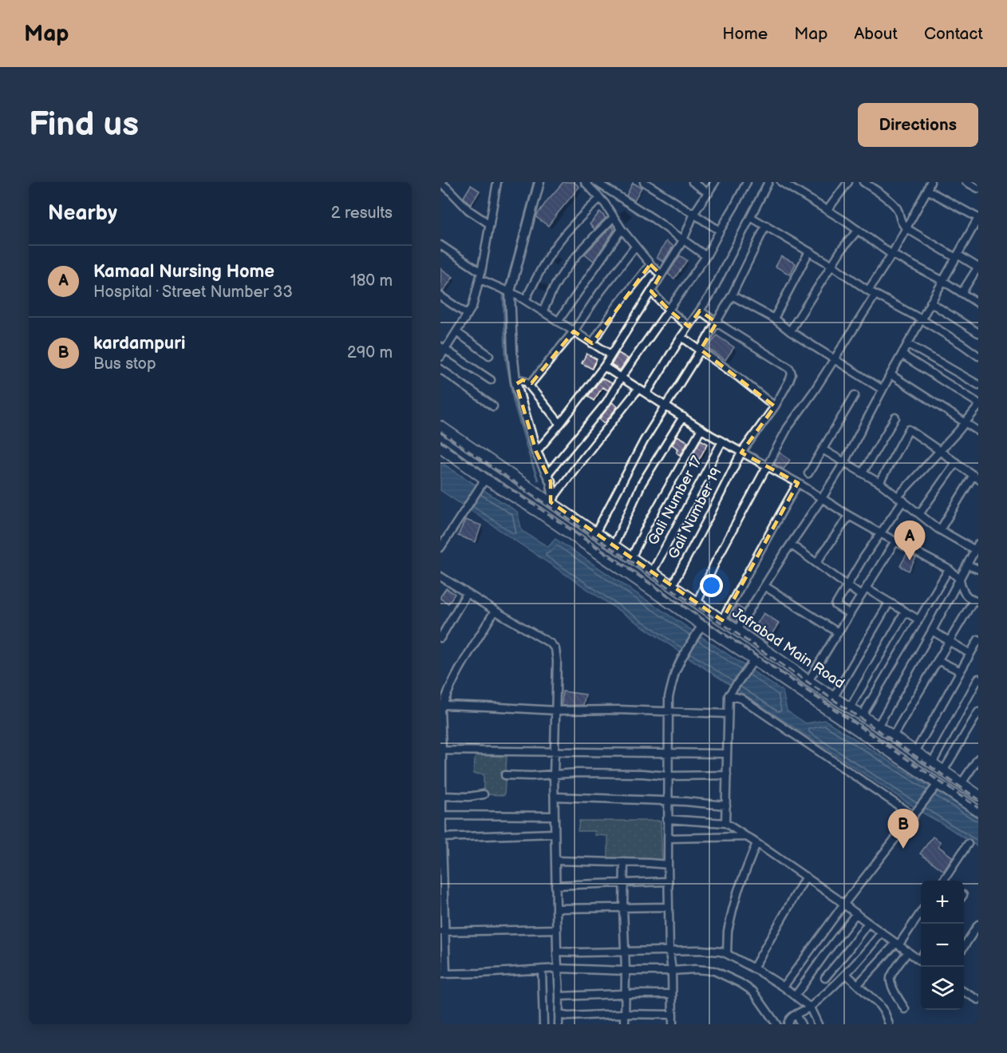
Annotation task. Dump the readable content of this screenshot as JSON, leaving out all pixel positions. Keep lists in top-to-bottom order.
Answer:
{
  "streets": {
    "main road": ["Jafrabad Main Road"],
    "street": ["Gali Number 17", "Gali Number 19"]
  },
  "crossings": [
    ["Gali Number 17", "Jafrabad Main Road"],
    ["Gali Number 19", "Jafrabad Main Road"]
  ],
  "page": {
    "header": "Map",
    "nav": [
      "Home",
      "Map",
      "About",
      "Contact"
    ],
    "buttons": "Directions",
    "title": "Find us",
    "heading": ["Nearby", "2 results"],
    "list": [
      {
        "mark": "A",
        "name": "Kamaal Nursing Home",
        "note": "Hospital · Street Number 33",
        "value": "180 m"
      },
      {
        "mark": "B",
        "name": "kardampuri",
        "note": "Bus stop",
        "value": "290 m"
      }
    ],
    "pins": ["A", "B"],
    "map_buttons": ["+", "−"]
  }
}
